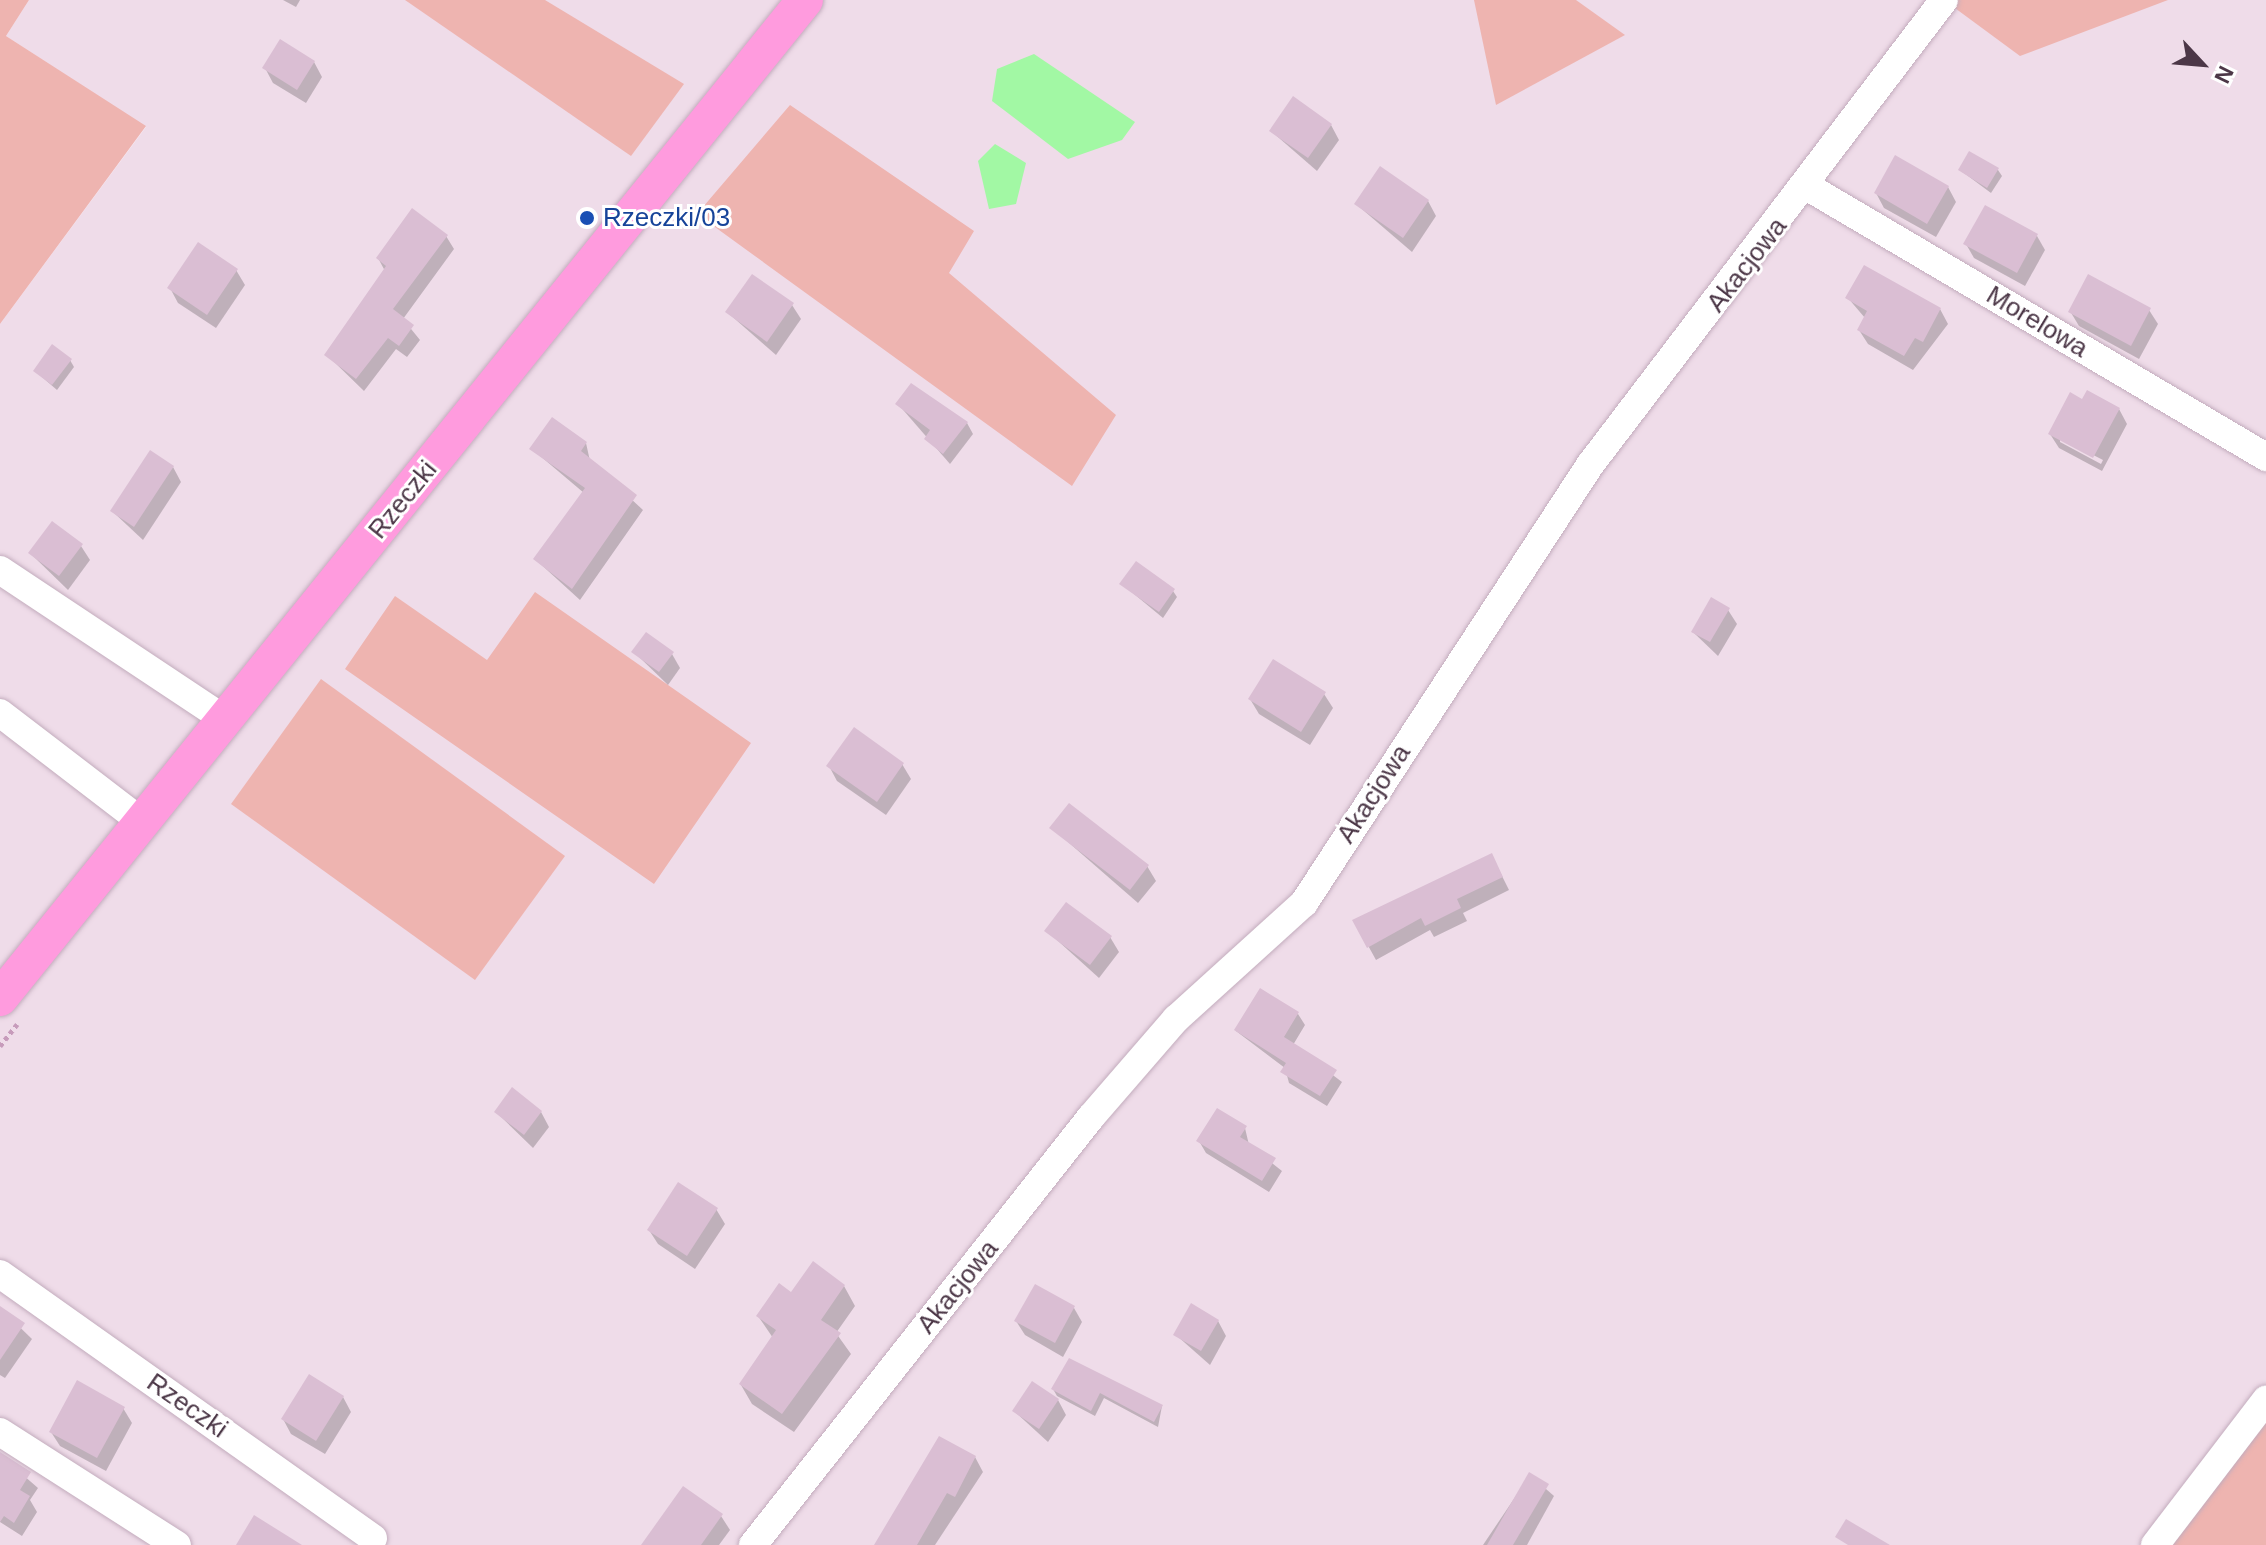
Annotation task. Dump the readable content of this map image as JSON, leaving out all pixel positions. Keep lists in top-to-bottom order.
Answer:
{
  "streets": {
    "main road": ["Rzeczki"],
    "street": ["Akacjowa", "Morelowa"]
  },
  "crossings": [
    ["Akacjowa", "Morelowa"]
  ],
  "places": ["Rzeczki/03"],
  "north": "bottom right"
}
